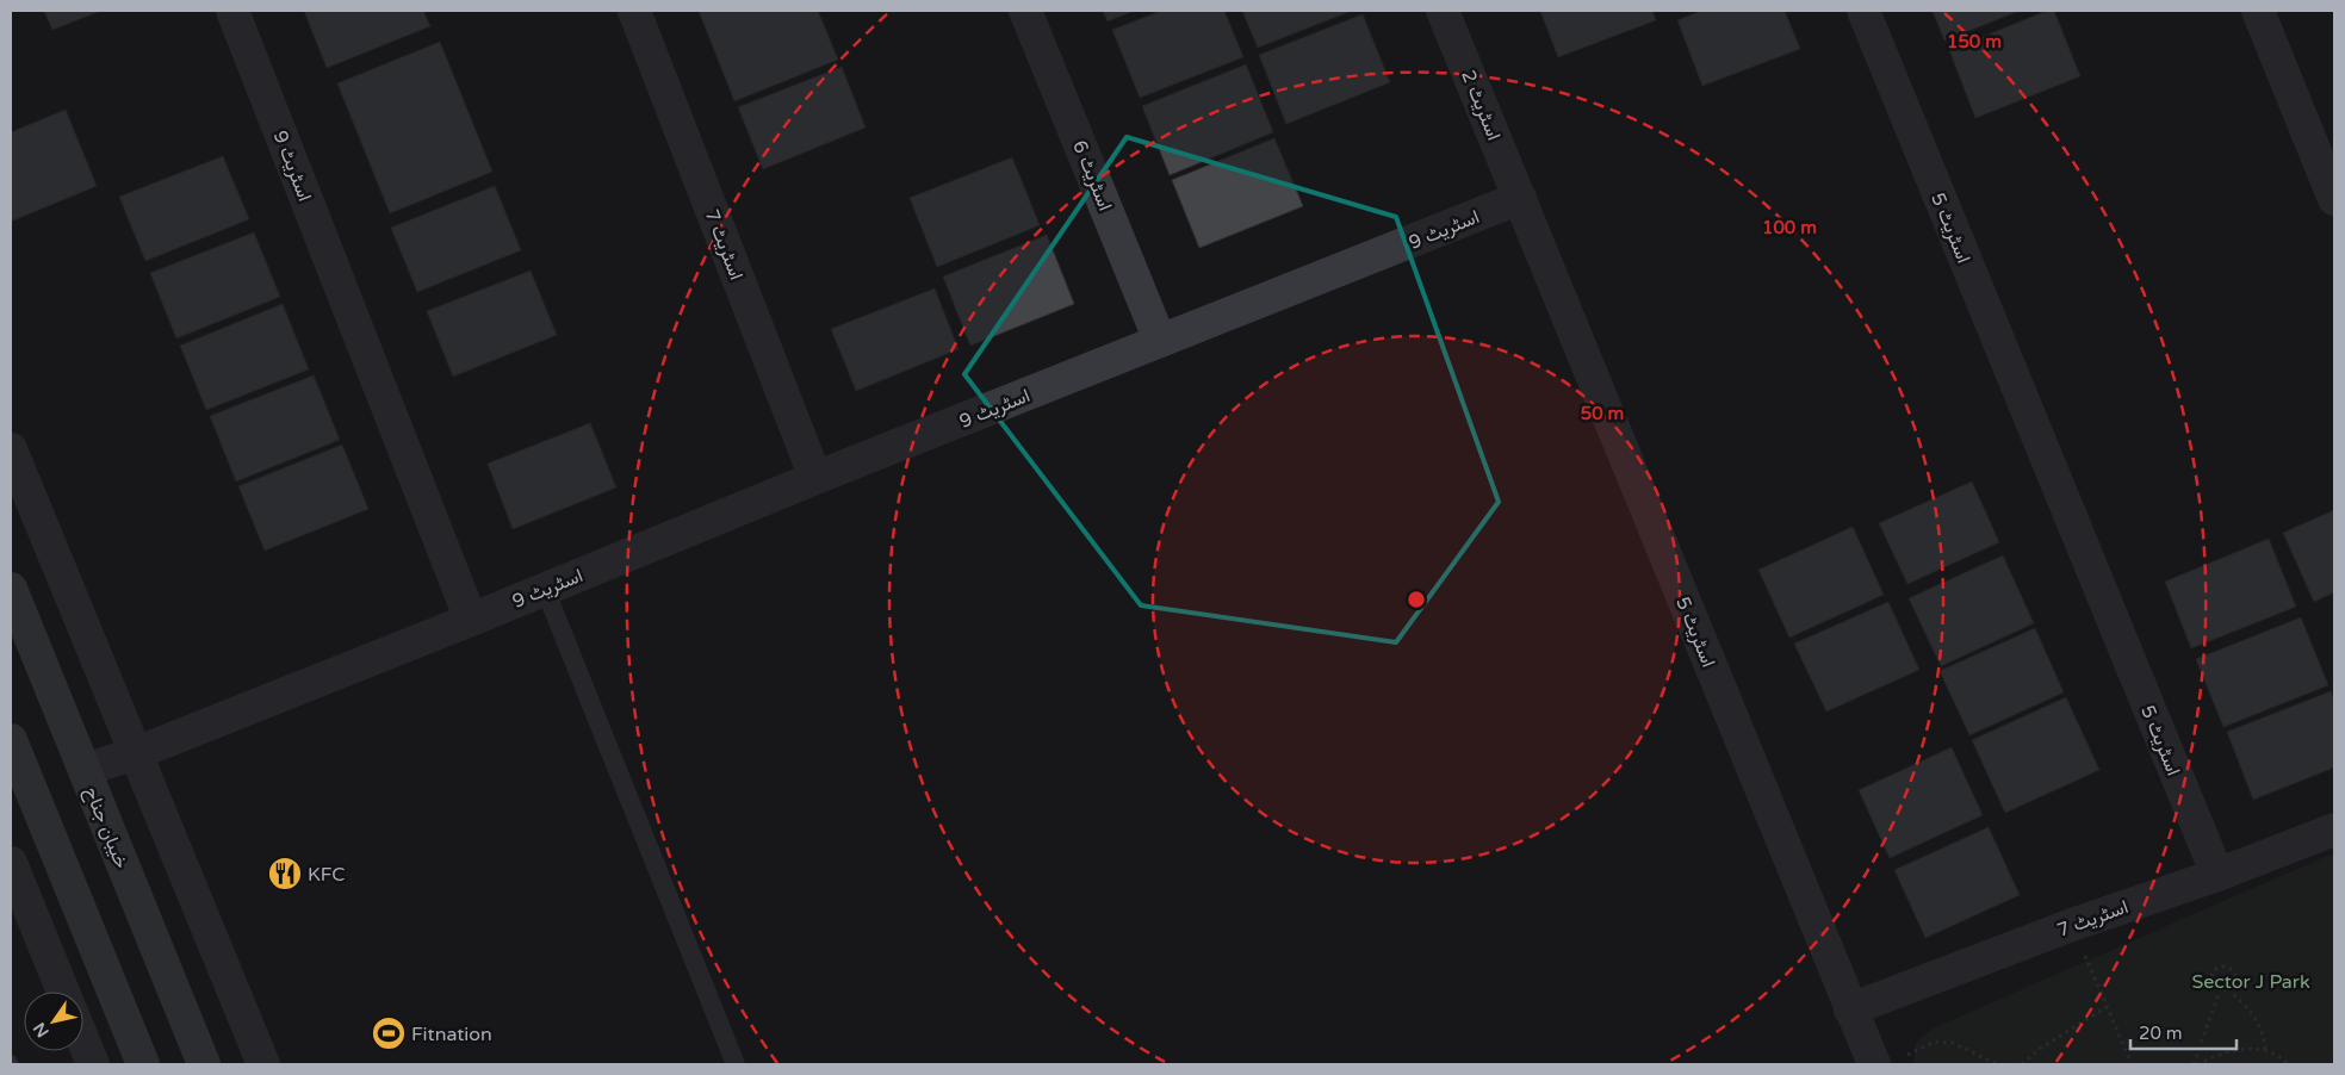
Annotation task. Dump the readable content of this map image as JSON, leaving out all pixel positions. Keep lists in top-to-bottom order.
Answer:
{
  "streets": {
    "main road": ["خیبان جناح"],
    "street": [
      "اسٹریٹ 2",
      "اسٹریٹ 9",
      "اسٹریٹ 6",
      "اسٹریٹ 5",
      "اسٹریٹ 7"
    ]
  },
  "crossings": [
    ["اسٹریٹ 2", "اسٹریٹ 9"],
    ["اسٹریٹ 2", "اسٹریٹ 5"],
    ["اسٹریٹ 9", "اسٹریٹ 6"],
    ["اسٹریٹ 9", "اسٹریٹ 5"],
    ["اسٹریٹ 9", "اسٹریٹ 7"],
    ["اسٹریٹ 9", "خیبان جناح"],
    ["اسٹریٹ 5", "اسٹریٹ 7"]
  ],
  "parks": ["Sector J Park"],
  "places": {
    "restaurant": ["KFC"],
    "sports": ["Fitnation"]
  },
  "scale_bar": "20 m",
  "north": "bottom left",
  "rings": ["150 m", "100 m", "50 m"]
}
